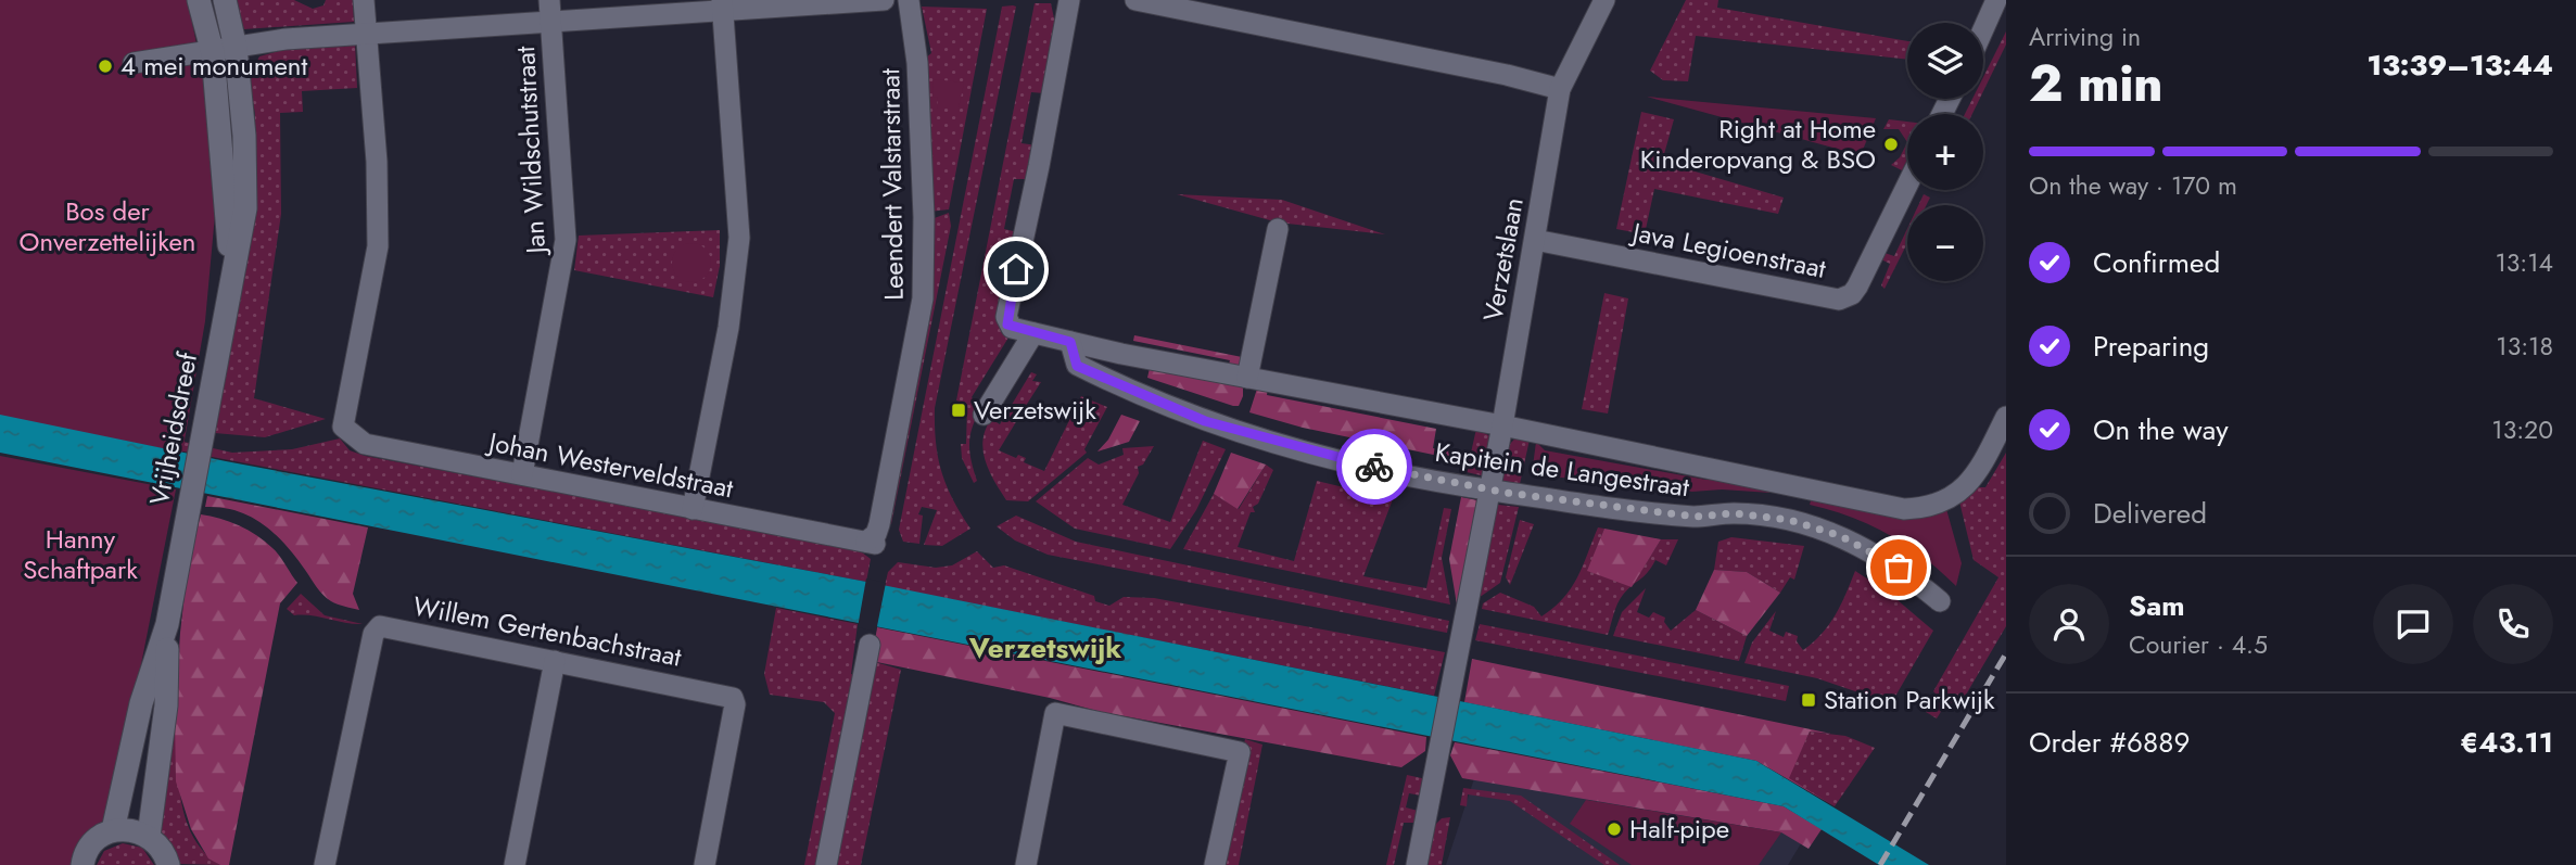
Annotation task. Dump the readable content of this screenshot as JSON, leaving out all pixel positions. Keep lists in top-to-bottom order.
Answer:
{
  "streets": {
    "main road": ["Vrijheidsdreef"],
    "street": [
      "Jan Wildschutstraat",
      "Leendert Valstarstraat",
      "Java Legioenstraat",
      "Verzetslaan",
      "Johan Westerveldstraat",
      "Kapitein de Langestraat",
      "Willem Gertenbachstraat"
    ]
  },
  "crossings": [
    ["Jan Wildschutstraat", "Johan Westerveldstraat"],
    ["Leendert Valstarstraat", "Johan Westerveldstraat"],
    ["Java Legioenstraat", "Verzetslaan"],
    ["Verzetslaan", "Kapitein de Langestraat"]
  ],
  "districts": ["Verzetswijk"],
  "parks": ["Bos der Onverzettelijken", "Hanny Schaftpark"],
  "places": {
    "other": ["4 mei monument", "Right at Home Kinderopvang & BSO", "Half-pipe"],
    "transit": ["Verzetswijk", "Station Parkwijk"]
  },
  "page": {
    "heading": ["2 min", "Arriving in", "13:39–13:44"],
    "panel": [
      "Sam",
      "Courier · 4.5",
      "Order #6889",
      "€43.11"
    ],
    "map_buttons": ["+", "−"],
    "bar": "On the way · 170 m",
    "list": [
      ["Confirmed", "13:14"],
      ["Preparing", "13:18"],
      ["On the way", "13:20"],
      "Delivered"
    ]
  }
}
